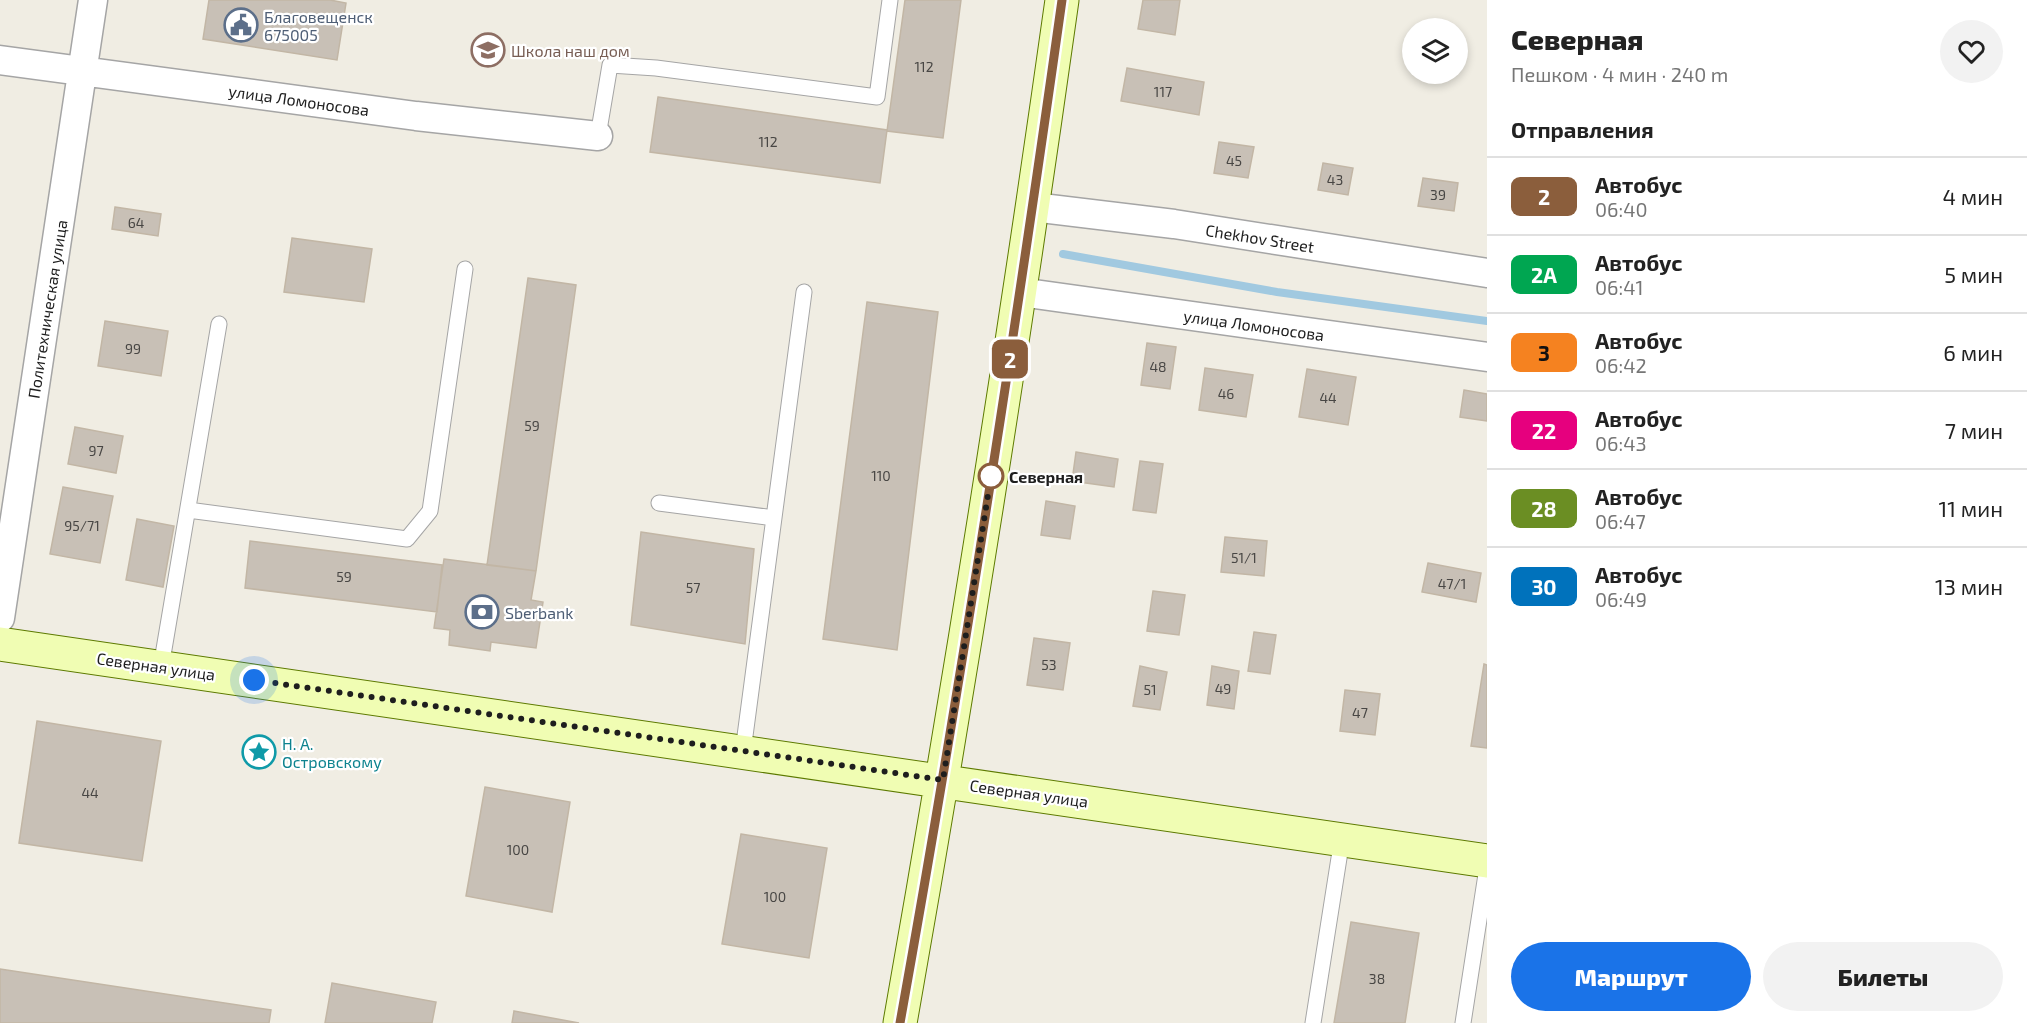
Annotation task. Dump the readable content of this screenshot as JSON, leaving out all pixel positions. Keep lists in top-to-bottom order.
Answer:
{
  "streets": {
    "main road": ["Северная улица"],
    "street": ["улица Ломоносова", "Chekhov Street", "Политехническая улица"]
  },
  "crossings": [
    ["улица Ломоносова", "Политехническая улица"]
  ],
  "places": {
    "public building": ["Благовещенск 675005"],
    "school or university": ["Школа наш дом"],
    "other": ["Северная"],
    "bank": ["Sberbank"],
    "place": ["Н. А. Островскому"]
  },
  "lines": ["bus line 2"],
  "house_numbers": [
    "112",
    "117",
    "112",
    "45",
    "43",
    "39",
    "64",
    "99",
    "48",
    "46",
    "44",
    "59",
    "97",
    "110",
    "95/71",
    "51/1",
    "59",
    "47/1",
    "57",
    "53",
    "49",
    "51",
    "47",
    "44",
    "100",
    "100",
    "38"
  ],
  "page": {
    "on_map": "2",
    "heading": [
      ["Северная", "Пешком · 4 мин · 240 m"],
      "Отправления"
    ],
    "list": [
      {
        "mark": "2",
        "name": "Автобус",
        "note": "06:40",
        "value": "4 мин"
      },
      {
        "mark": "2А",
        "name": "Автобус",
        "note": "06:41",
        "value": "5 мин"
      },
      {
        "mark": "3",
        "name": "Автобус",
        "note": "06:42",
        "value": "6 мин"
      },
      {
        "mark": "22",
        "name": "Автобус",
        "note": "06:43",
        "value": "7 мин"
      },
      {
        "mark": "28",
        "name": "Автобус",
        "note": "06:47",
        "value": "11 мин"
      },
      {
        "mark": "30",
        "name": "Автобус",
        "note": "06:49",
        "value": "13 мин"
      }
    ],
    "buttons": ["Маршрут", "Билеты"]
  }
}
